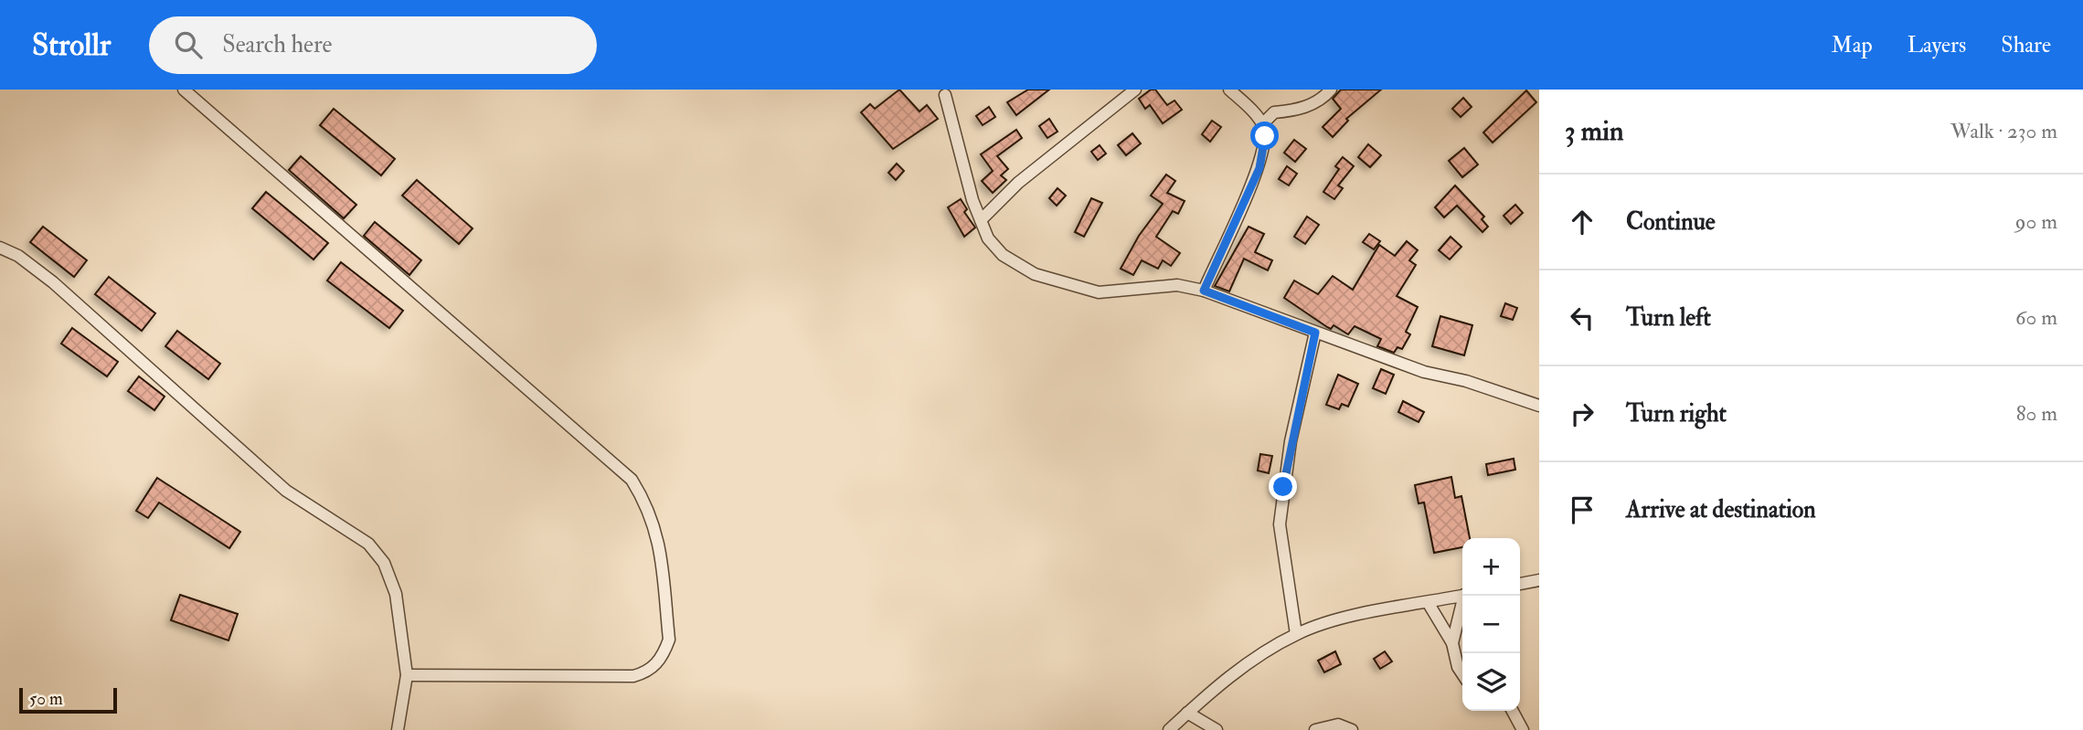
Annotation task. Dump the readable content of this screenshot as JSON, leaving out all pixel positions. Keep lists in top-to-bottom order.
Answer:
{
  "scale_bar": "50 m",
  "page": {
    "header": "Strollr",
    "search": "Search here",
    "nav": ["Map", "Layers", "Share"],
    "heading": ["3 min", "Walk · 230 m"],
    "list": [
      ["Continue", "90 m"],
      ["Turn left", "60 m"],
      ["Turn right", "80 m"],
      "Arrive at destination"
    ],
    "map_buttons": ["+", "−"],
    "scale": "50 m"
  }
}
